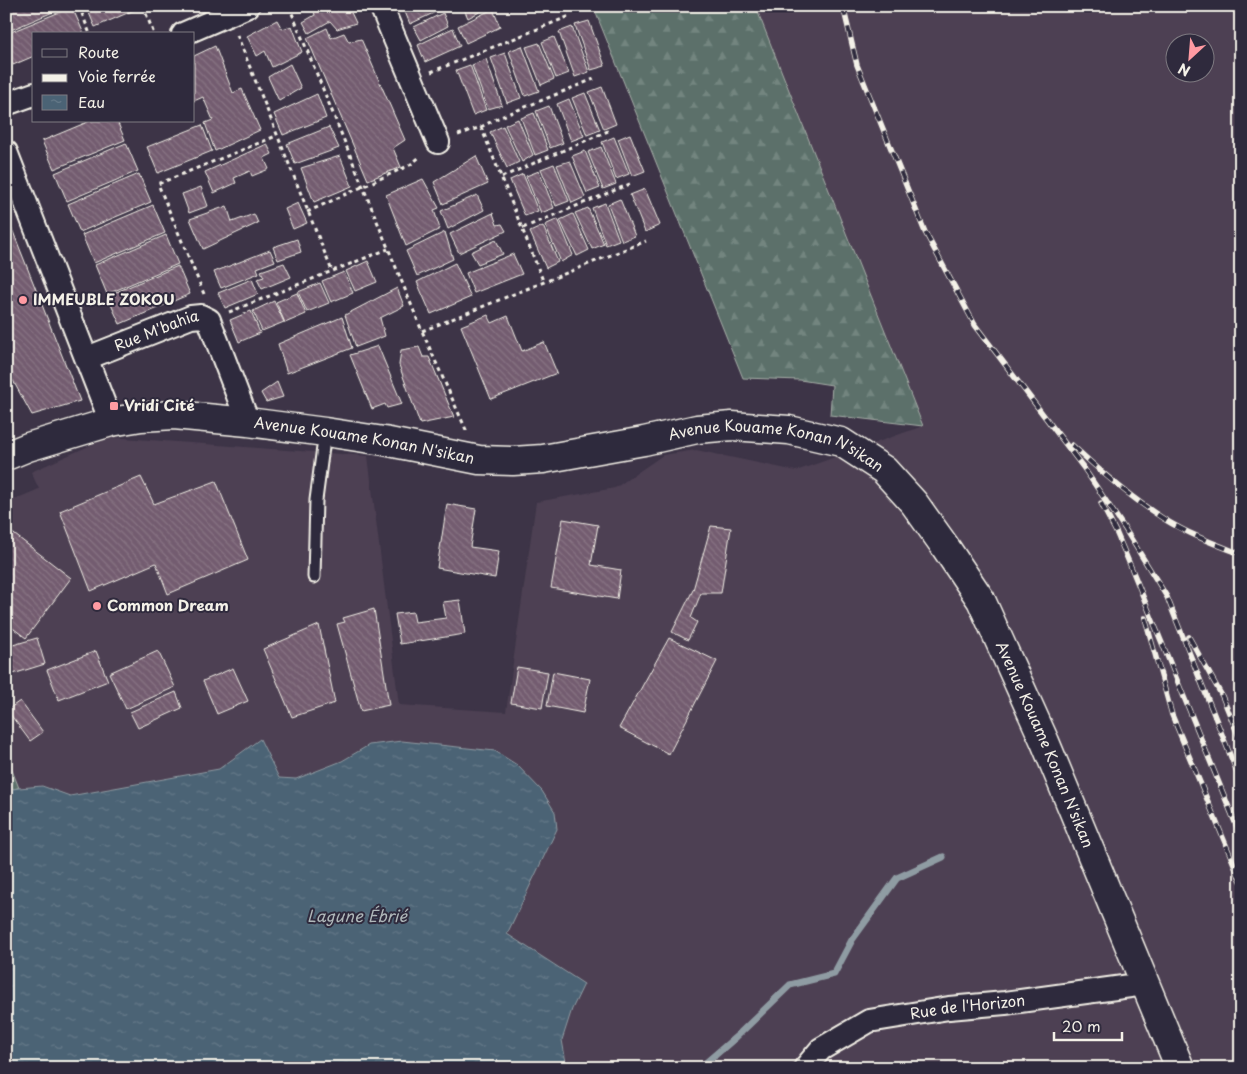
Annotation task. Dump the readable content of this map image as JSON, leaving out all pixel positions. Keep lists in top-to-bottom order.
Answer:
{
  "streets": {
    "street": ["Rue M'bahia", "Avenue Kouame Konan N'sikan", "Rue de l'Horizon"]
  },
  "crossings": [
    ["Rue M'bahia", "Avenue Kouame Konan N'sikan"],
    ["Avenue Kouame Konan N'sikan", "Rue de l'Horizon"]
  ],
  "water": ["Lagune Ébrié"],
  "places": {
    "other": ["IMMEUBLE ZOKOU", "Common Dream"],
    "transit": ["Vridi Cité"]
  },
  "legend": ["Route", "Voie ferrée", "Eau"],
  "scale_bar": "20 m",
  "north": "bottom left"
}
